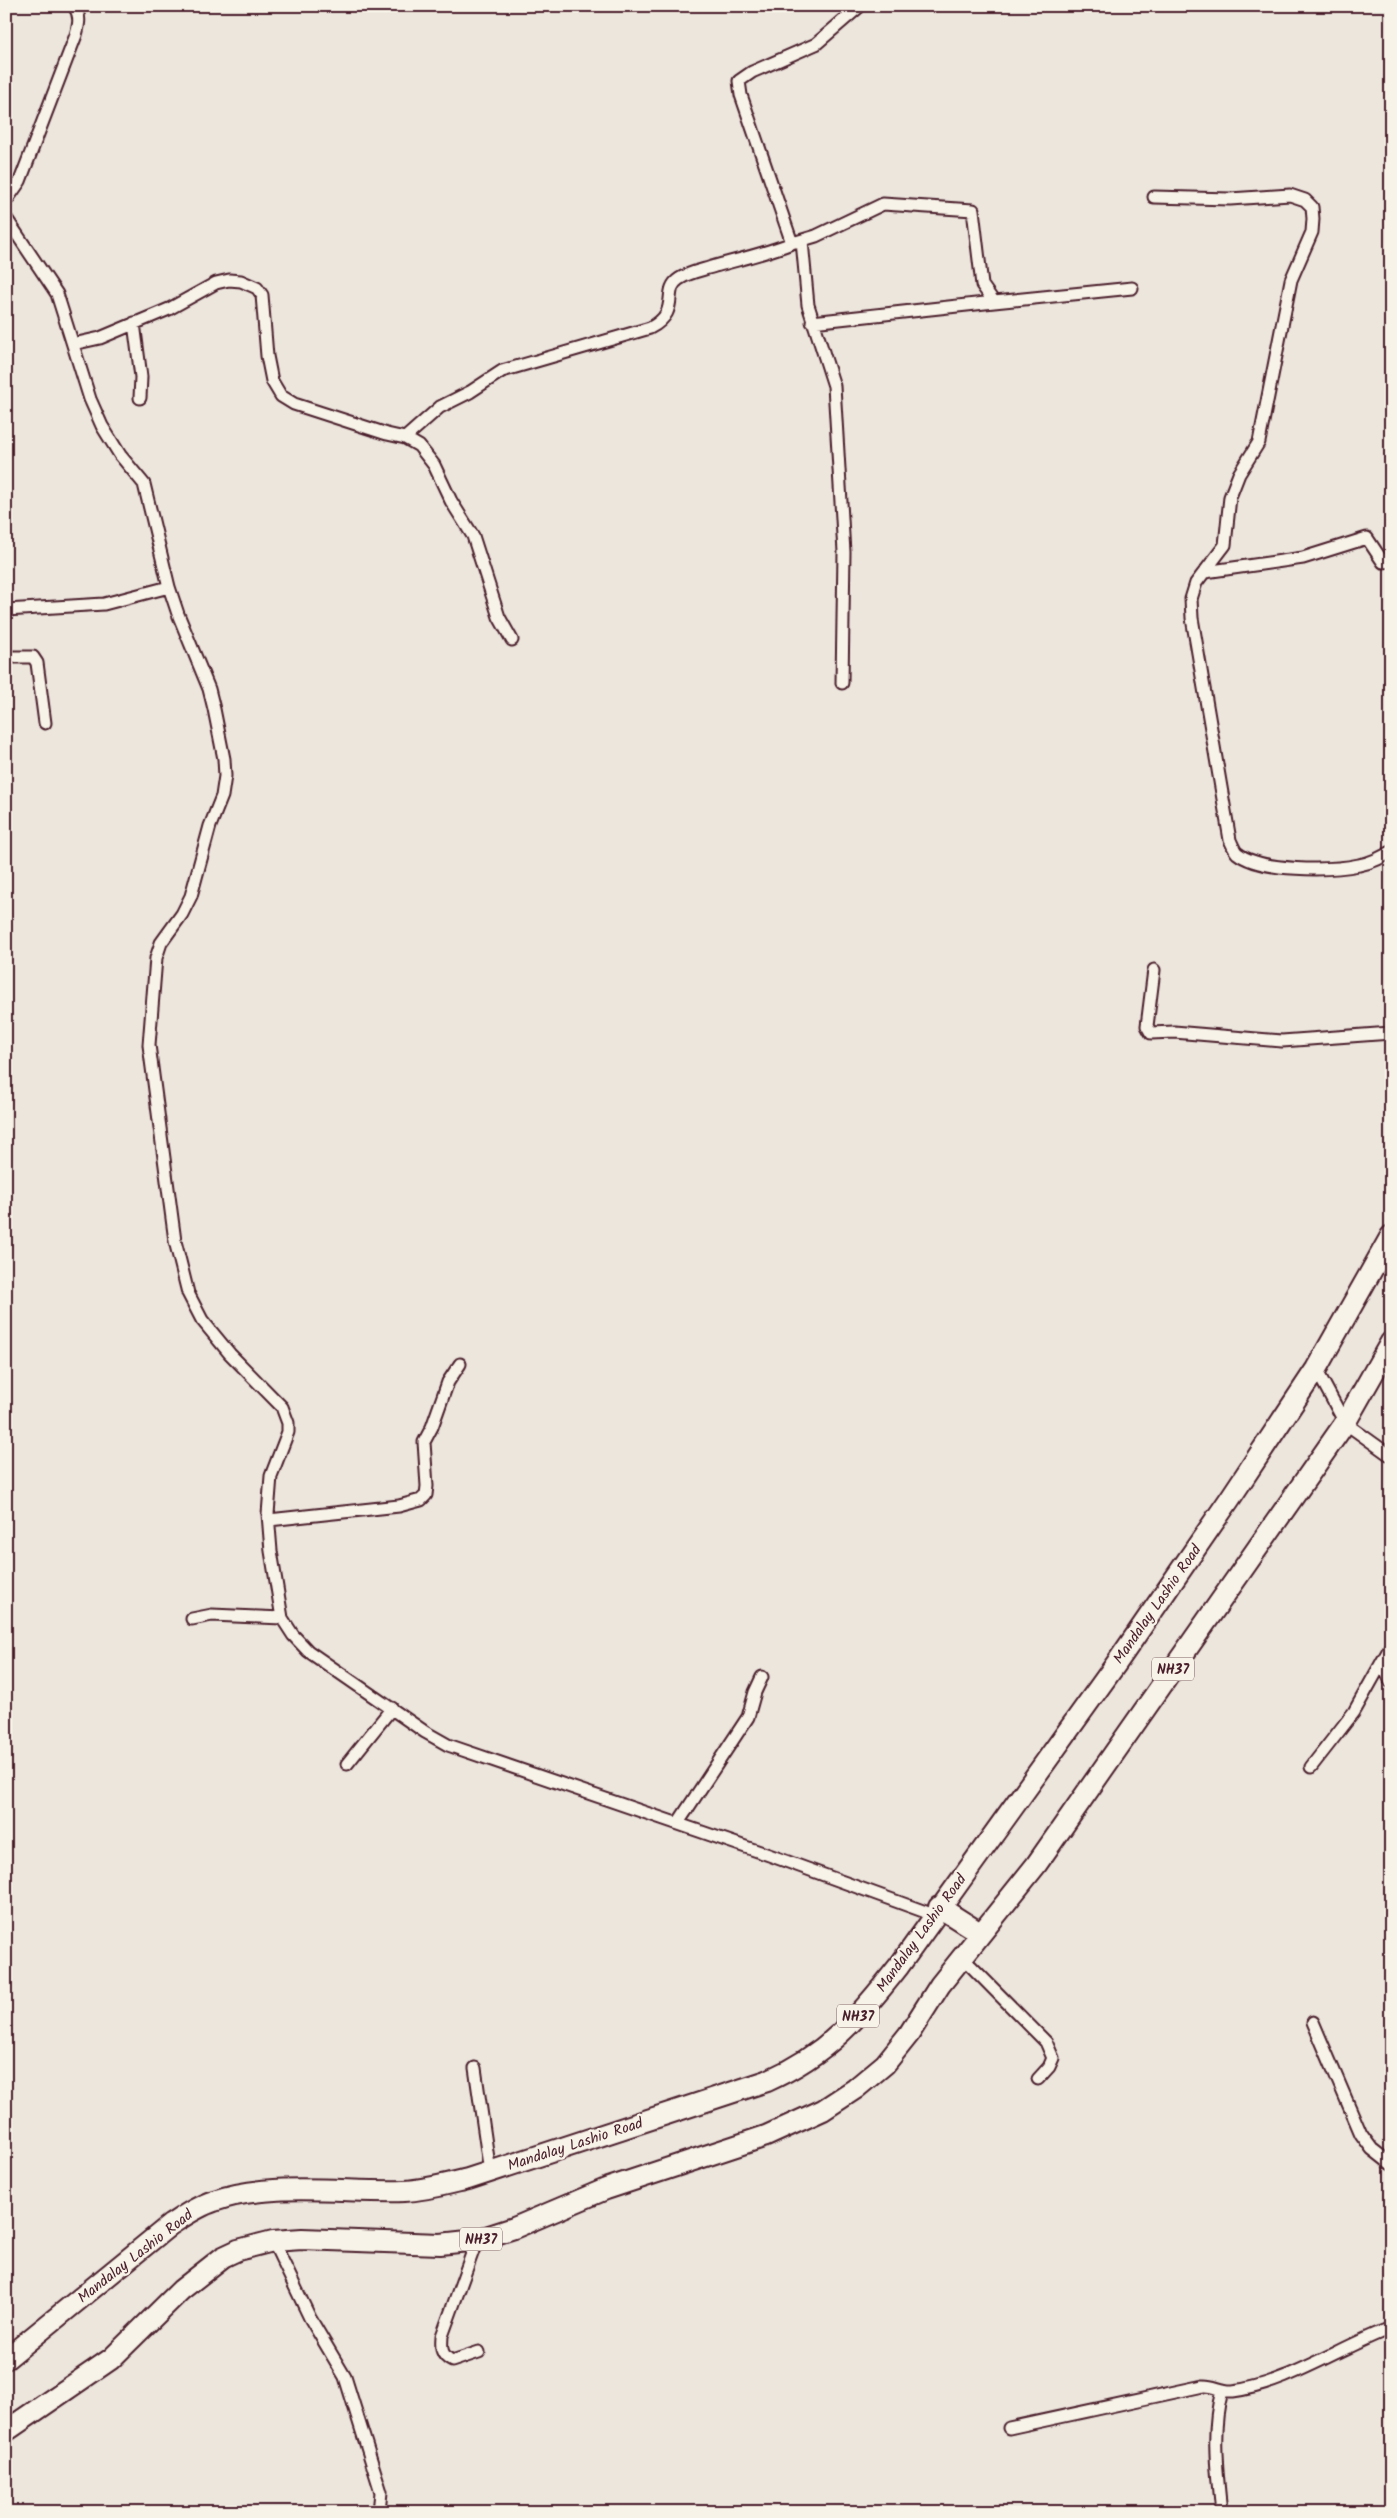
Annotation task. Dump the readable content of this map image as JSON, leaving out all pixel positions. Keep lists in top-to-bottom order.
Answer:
{
  "streets": {
    "highway": ["Mandalay Lashio Road", "NH37"]
  }
}
